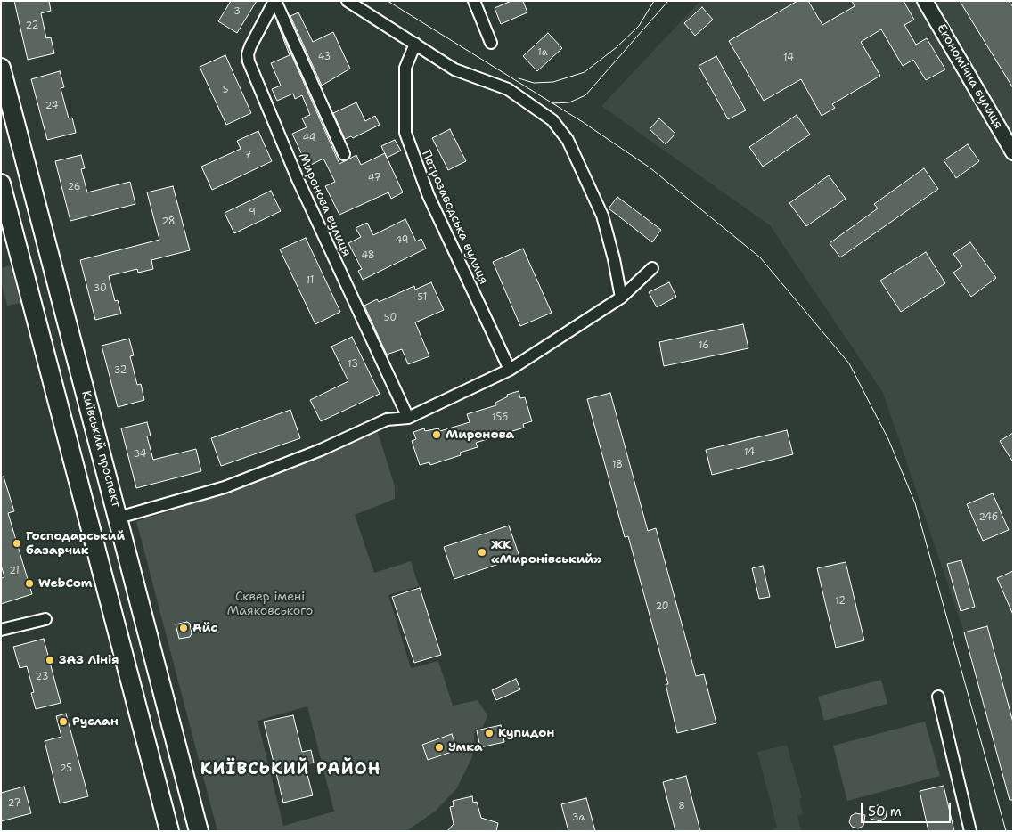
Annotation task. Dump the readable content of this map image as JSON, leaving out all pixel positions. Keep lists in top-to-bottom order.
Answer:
{
  "streets": {
    "main road": ["Київський проспект"],
    "street": ["Економічна вулиця", "Миронова вулиця", "Петрозаводська вулиця"]
  },
  "districts": ["КИЇВСЬКИЙ РАЙОН"],
  "parks": ["Сквер імені Маяковського"],
  "places": [
    "Миронова",
    "Господарський базарчик",
    "ЖК «Миронівський»",
    "WebCom",
    "Айс",
    "ЗАЗ Лінія",
    "Руслан",
    "Купидон",
    "Умка"
  ],
  "house_numbers": [
    "3",
    "22",
    "1а",
    "43",
    "14",
    "5",
    "24",
    "44",
    "7",
    "47",
    "26",
    "9",
    "28",
    "49",
    "48",
    "11",
    "30",
    "51",
    "50",
    "16",
    "13",
    "32",
    "15б",
    "14",
    "34",
    "18",
    "24б",
    "21",
    "12",
    "20",
    "23",
    "25",
    "27",
    "8",
    "3а"
  ],
  "scale_bar": "50 m"
}
